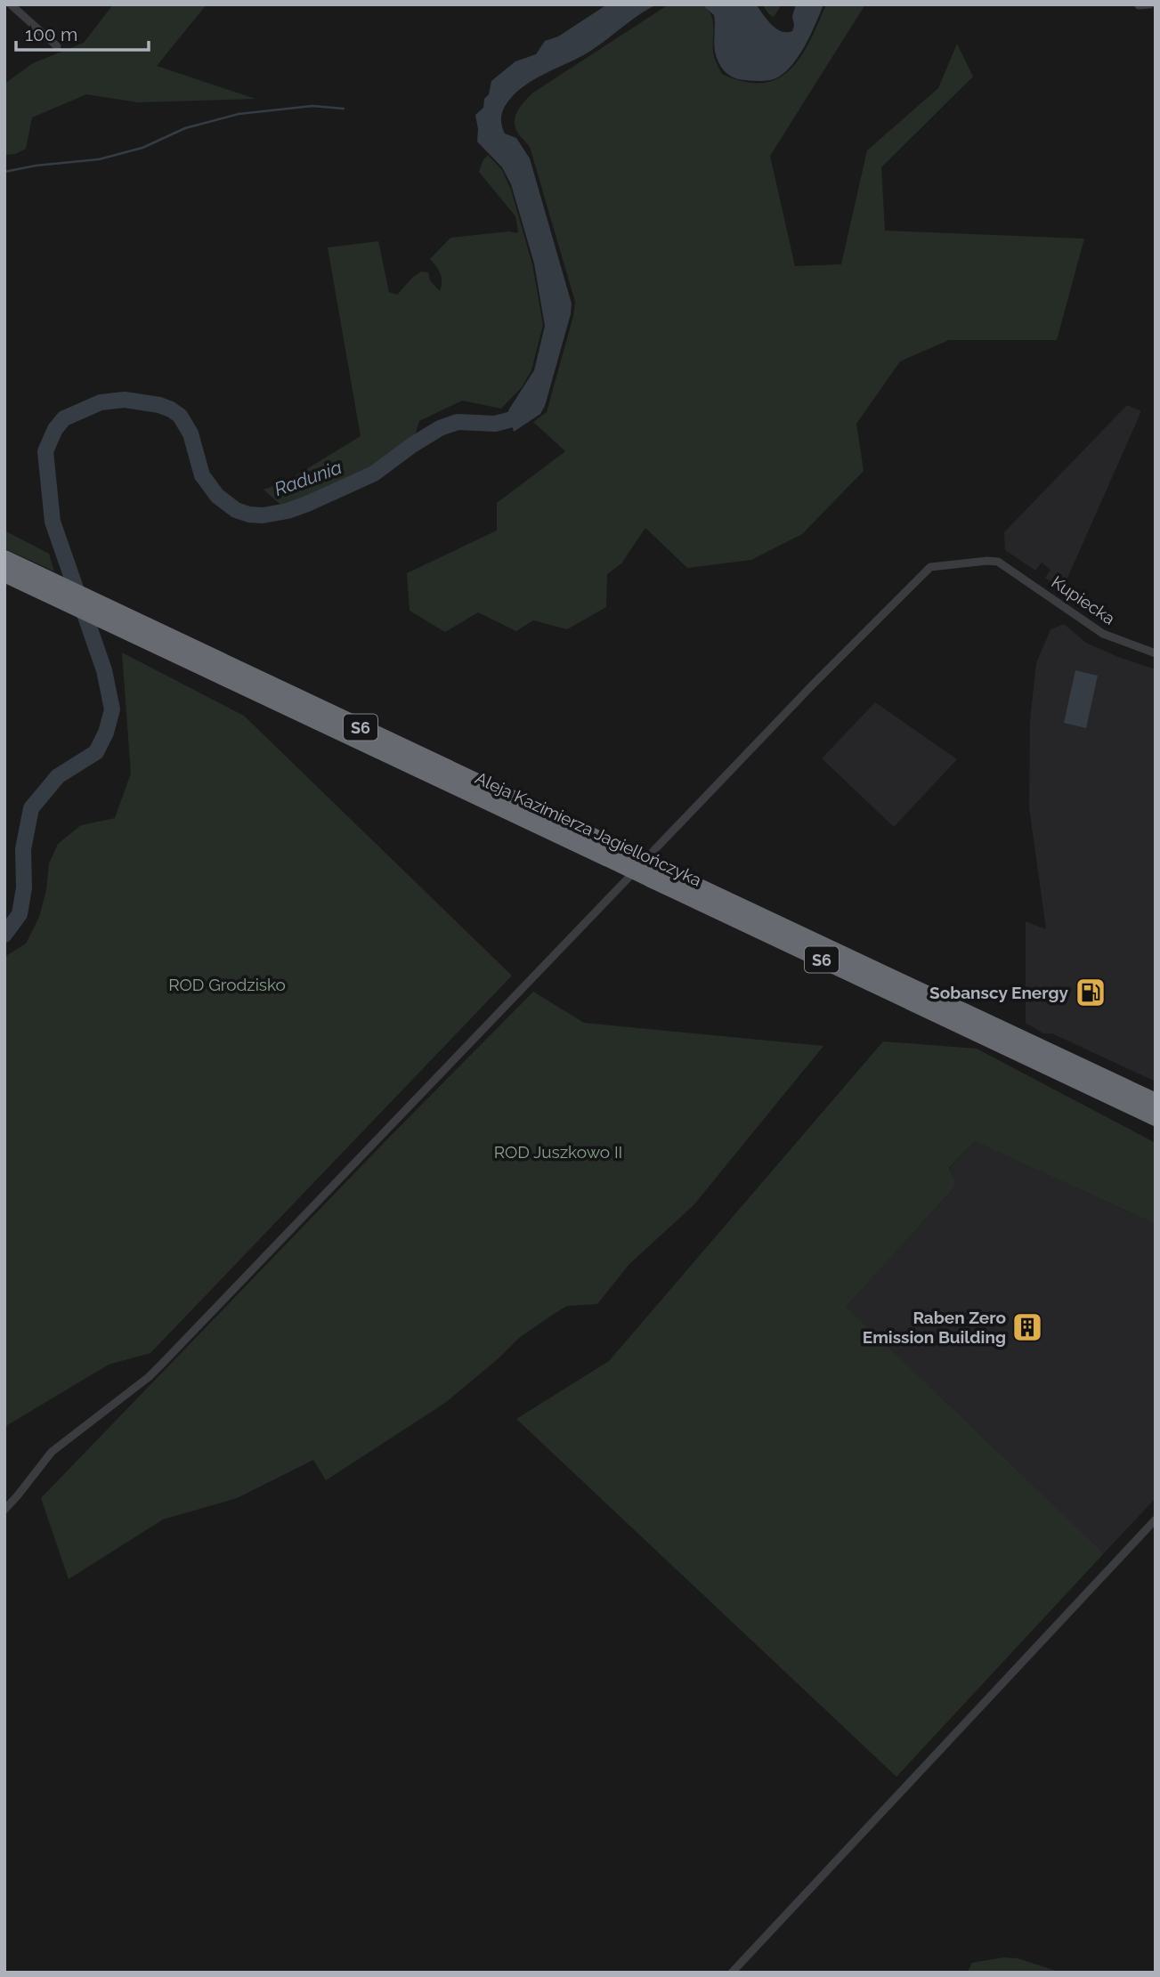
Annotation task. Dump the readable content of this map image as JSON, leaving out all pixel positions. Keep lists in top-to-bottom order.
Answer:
{
  "streets": {
    "highway": ["S6", "Aleja Kazimierza Jagiellończyka"],
    "street": ["Kupiecka"]
  },
  "water": ["Radunia"],
  "parks": ["ROD Grodzisko", "ROD Juszkowo II"],
  "places": {
    "fuel station": ["Sobanscy Energy"],
    "building": ["Raben Zero Emission Building"]
  },
  "scale_bar": "100 m"
}
